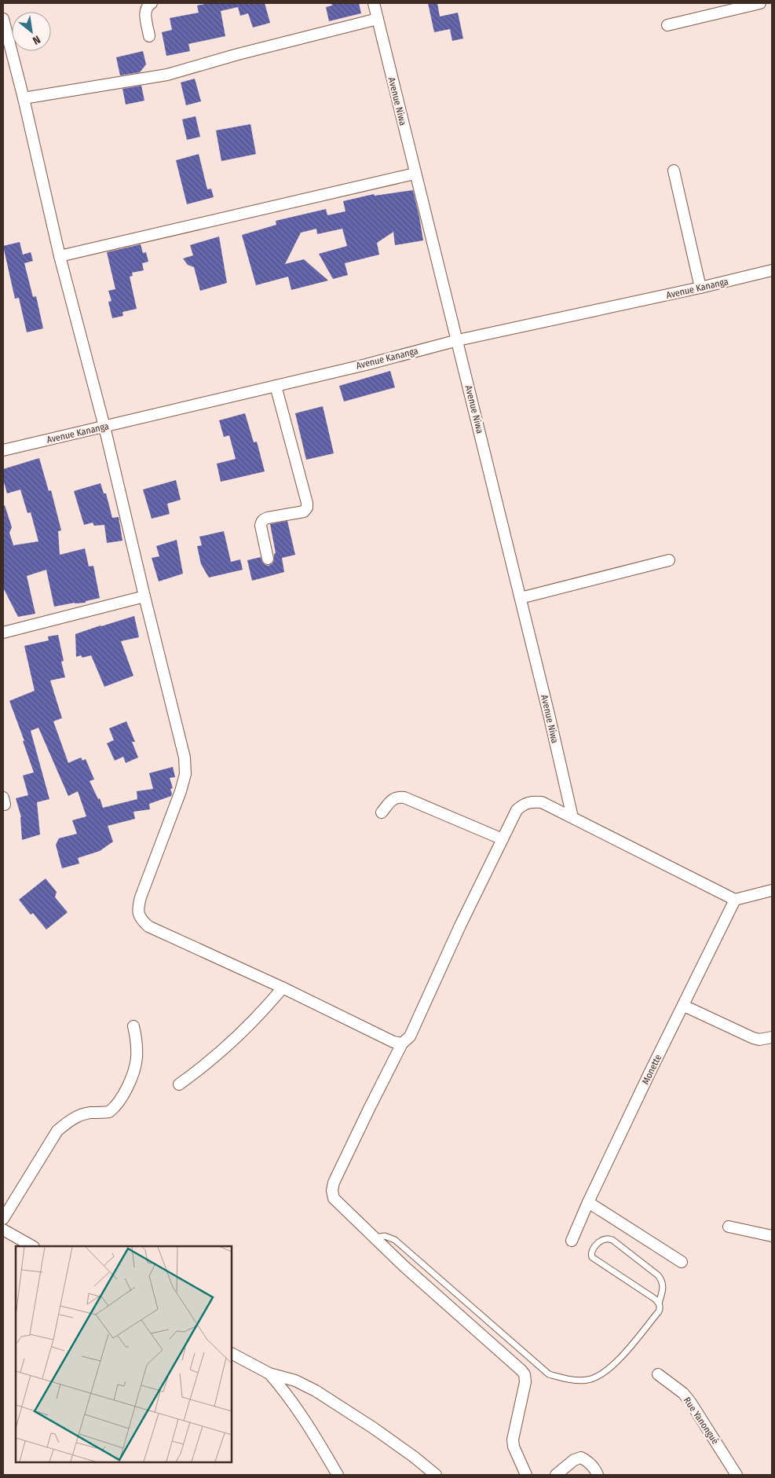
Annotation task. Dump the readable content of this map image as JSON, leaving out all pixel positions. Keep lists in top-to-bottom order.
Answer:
{
  "streets": {
    "street": [
      "Avenue Niwa",
      "Avenue Kananga",
      "Monette",
      "Rue Yanongué"
    ]
  },
  "crossings": [
    ["Avenue Niwa", "Avenue Kananga"]
  ],
  "north": "bottom right"
}
